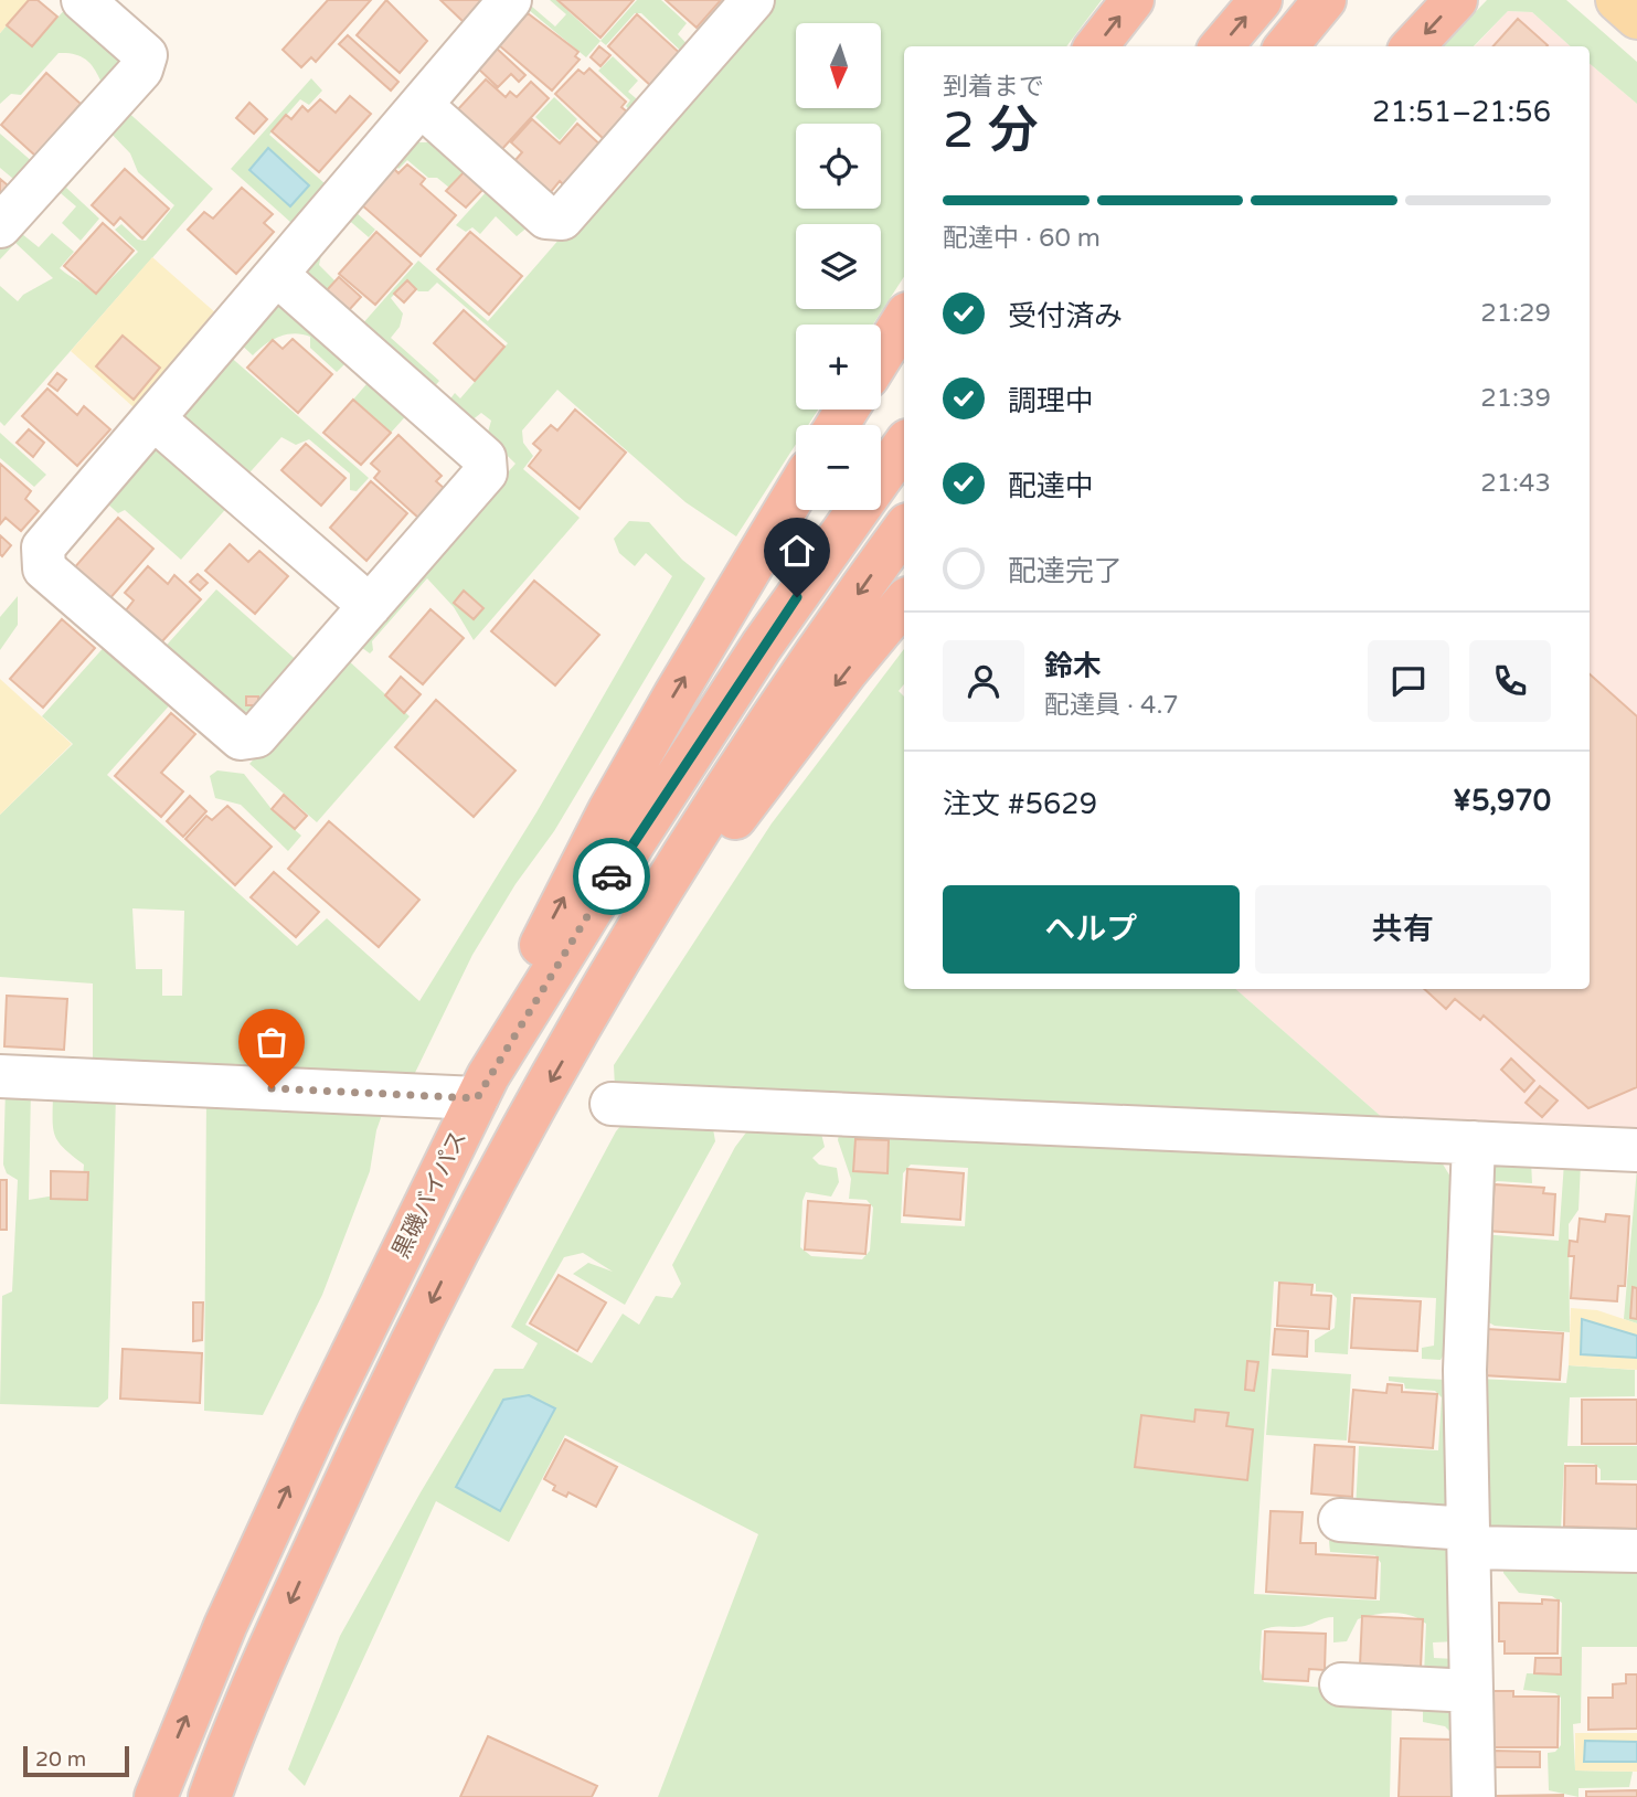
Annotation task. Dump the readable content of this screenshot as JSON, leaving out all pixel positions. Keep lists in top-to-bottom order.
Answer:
{
  "streets": {
    "highway": ["黒磯バイパス"]
  },
  "scale_bar": "20 m",
  "north": "bottom",
  "page": {
    "map_buttons": ["+", "−"],
    "heading": ["2 分", "到着まで", "21:51–21:56"],
    "panel": [
      "鈴木",
      "配達員 · 4.7",
      "注文 #5629",
      "¥5,970"
    ],
    "bar": "配達中 · 60 m",
    "list": [
      ["受付済み", "21:29"],
      ["調理中", "21:39"],
      ["配達中", "21:43"],
      "配達完了"
    ],
    "buttons": ["ヘルプ", "共有"],
    "scale": "20 m"
  }
}
